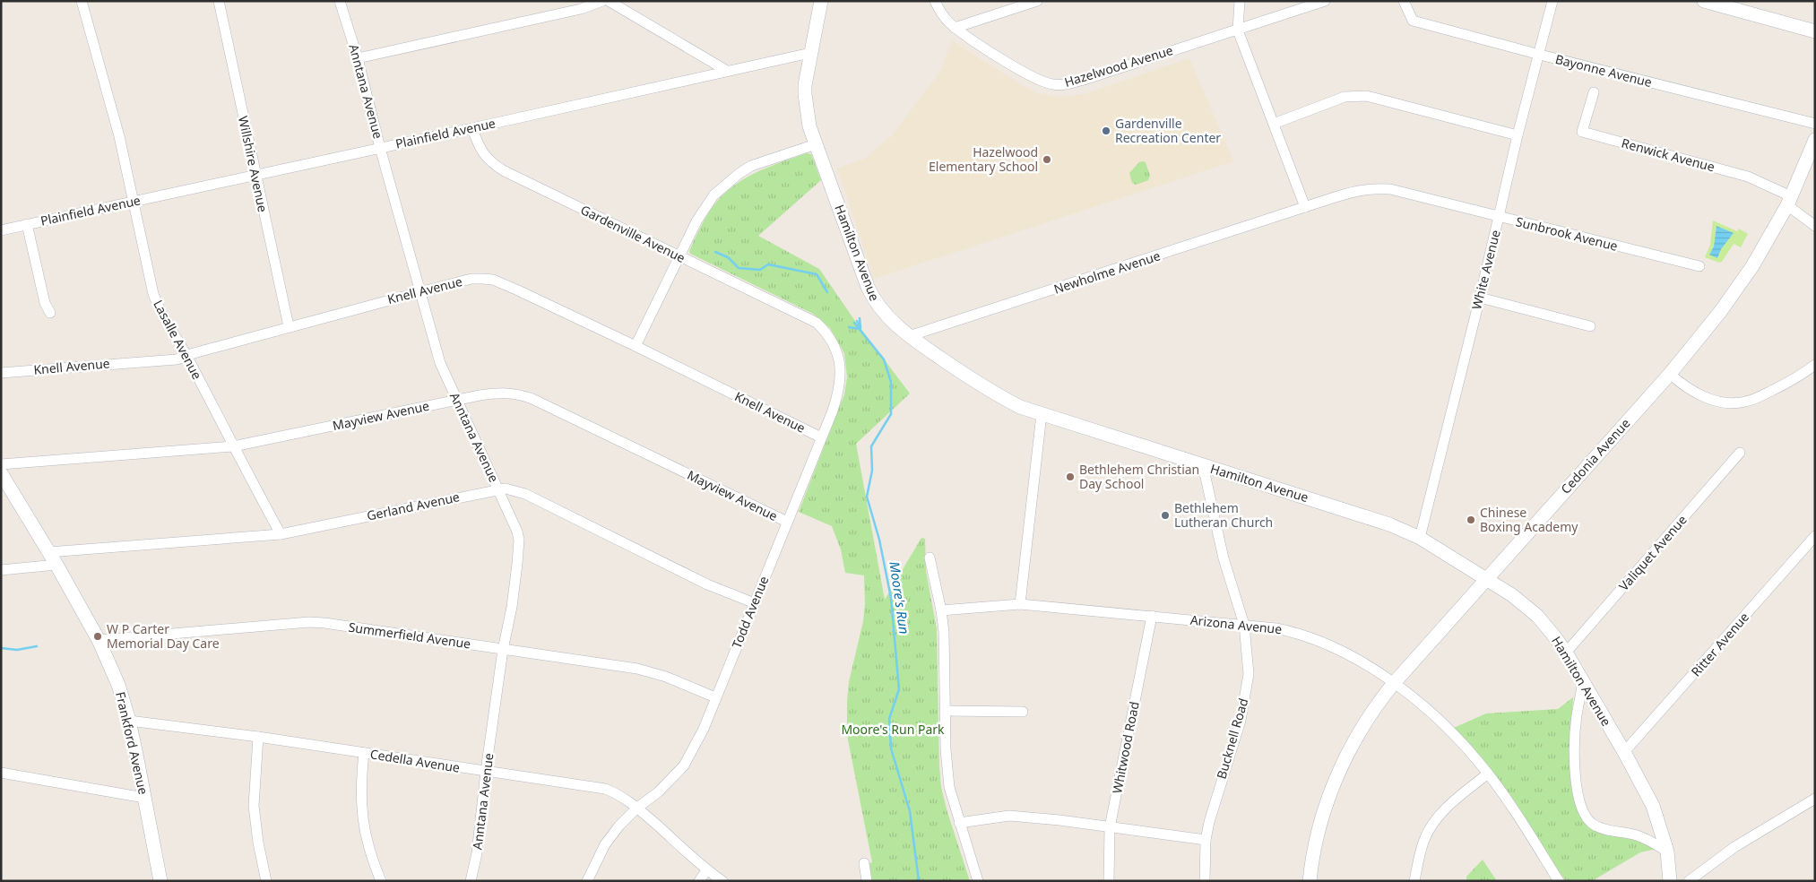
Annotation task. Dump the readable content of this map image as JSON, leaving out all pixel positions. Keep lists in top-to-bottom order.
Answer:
{
  "streets": {
    "street": [
      "Hazelwood Avenue",
      "Bayonne Avenue",
      "Anntana Avenue",
      "Plainfield Avenue",
      "Renwick Avenue",
      "Willshire Avenue",
      "Gardenville Avenue",
      "Sunbrook Avenue",
      "Hamilton Avenue",
      "White Avenue",
      "Newholme Avenue",
      "Knell Avenue",
      "Lasalle Avenue",
      "Mayview Avenue",
      "Cedonia Avenue",
      "Gerland Avenue",
      "Valiquet Avenue",
      "Todd Avenue",
      "Arizona Avenue",
      "Summerfield Avenue",
      "Ritter Avenue",
      "Bucknell Road",
      "Frankford Avenue",
      "Whitwood Road",
      "Cedella Avenue"
    ]
  },
  "crossings": [
    ["Bayonne Avenue", "White Avenue"],
    ["Anntana Avenue", "Plainfield Avenue"],
    ["Anntana Avenue", "Knell Avenue"],
    ["Anntana Avenue", "Mayview Avenue"],
    ["Anntana Avenue", "Gerland Avenue"],
    ["Anntana Avenue", "Summerfield Avenue"],
    ["Anntana Avenue", "Cedella Avenue"],
    ["Plainfield Avenue", "Willshire Avenue"],
    ["Plainfield Avenue", "Gardenville Avenue"],
    ["Plainfield Avenue", "Hamilton Avenue"],
    ["Plainfield Avenue", "Lasalle Avenue"],
    ["Renwick Avenue", "Cedonia Avenue"],
    ["Willshire Avenue", "Knell Avenue"],
    ["Gardenville Avenue", "Todd Avenue"],
    ["Sunbrook Avenue", "White Avenue"],
    ["Sunbrook Avenue", "Newholme Avenue"],
    ["Hamilton Avenue", "White Avenue"],
    ["Hamilton Avenue", "Newholme Avenue"],
    ["Hamilton Avenue", "Cedonia Avenue"],
    ["Hamilton Avenue", "Valiquet Avenue"],
    ["Hamilton Avenue", "Ritter Avenue"],
    ["Hamilton Avenue", "Bucknell Road"],
    ["Knell Avenue", "Lasalle Avenue"],
    ["Knell Avenue", "Todd Avenue"],
    ["Lasalle Avenue", "Mayview Avenue"],
    ["Lasalle Avenue", "Gerland Avenue"],
    ["Mayview Avenue", "Todd Avenue"],
    ["Cedonia Avenue", "Arizona Avenue"],
    ["Gerland Avenue", "Todd Avenue"],
    ["Gerland Avenue", "Frankford Avenue"],
    ["Todd Avenue", "Summerfield Avenue"],
    ["Todd Avenue", "Cedella Avenue"],
    ["Arizona Avenue", "Bucknell Road"],
    ["Arizona Avenue", "Whitwood Road"],
    ["Summerfield Avenue", "Frankford Avenue"],
    ["Frankford Avenue", "Cedella Avenue"]
  ],
  "water": ["Moore's Run"],
  "parks": ["Moore's Run Park"],
  "places": [
    "Gardenville Recreation Center",
    "Hazelwood Elementary School",
    "Bethlehem Christian Day School",
    "Bethlehem Lutheran Church",
    "Chinese Boxing Academy",
    "W P Carter Memorial Day Care"
  ]
}
